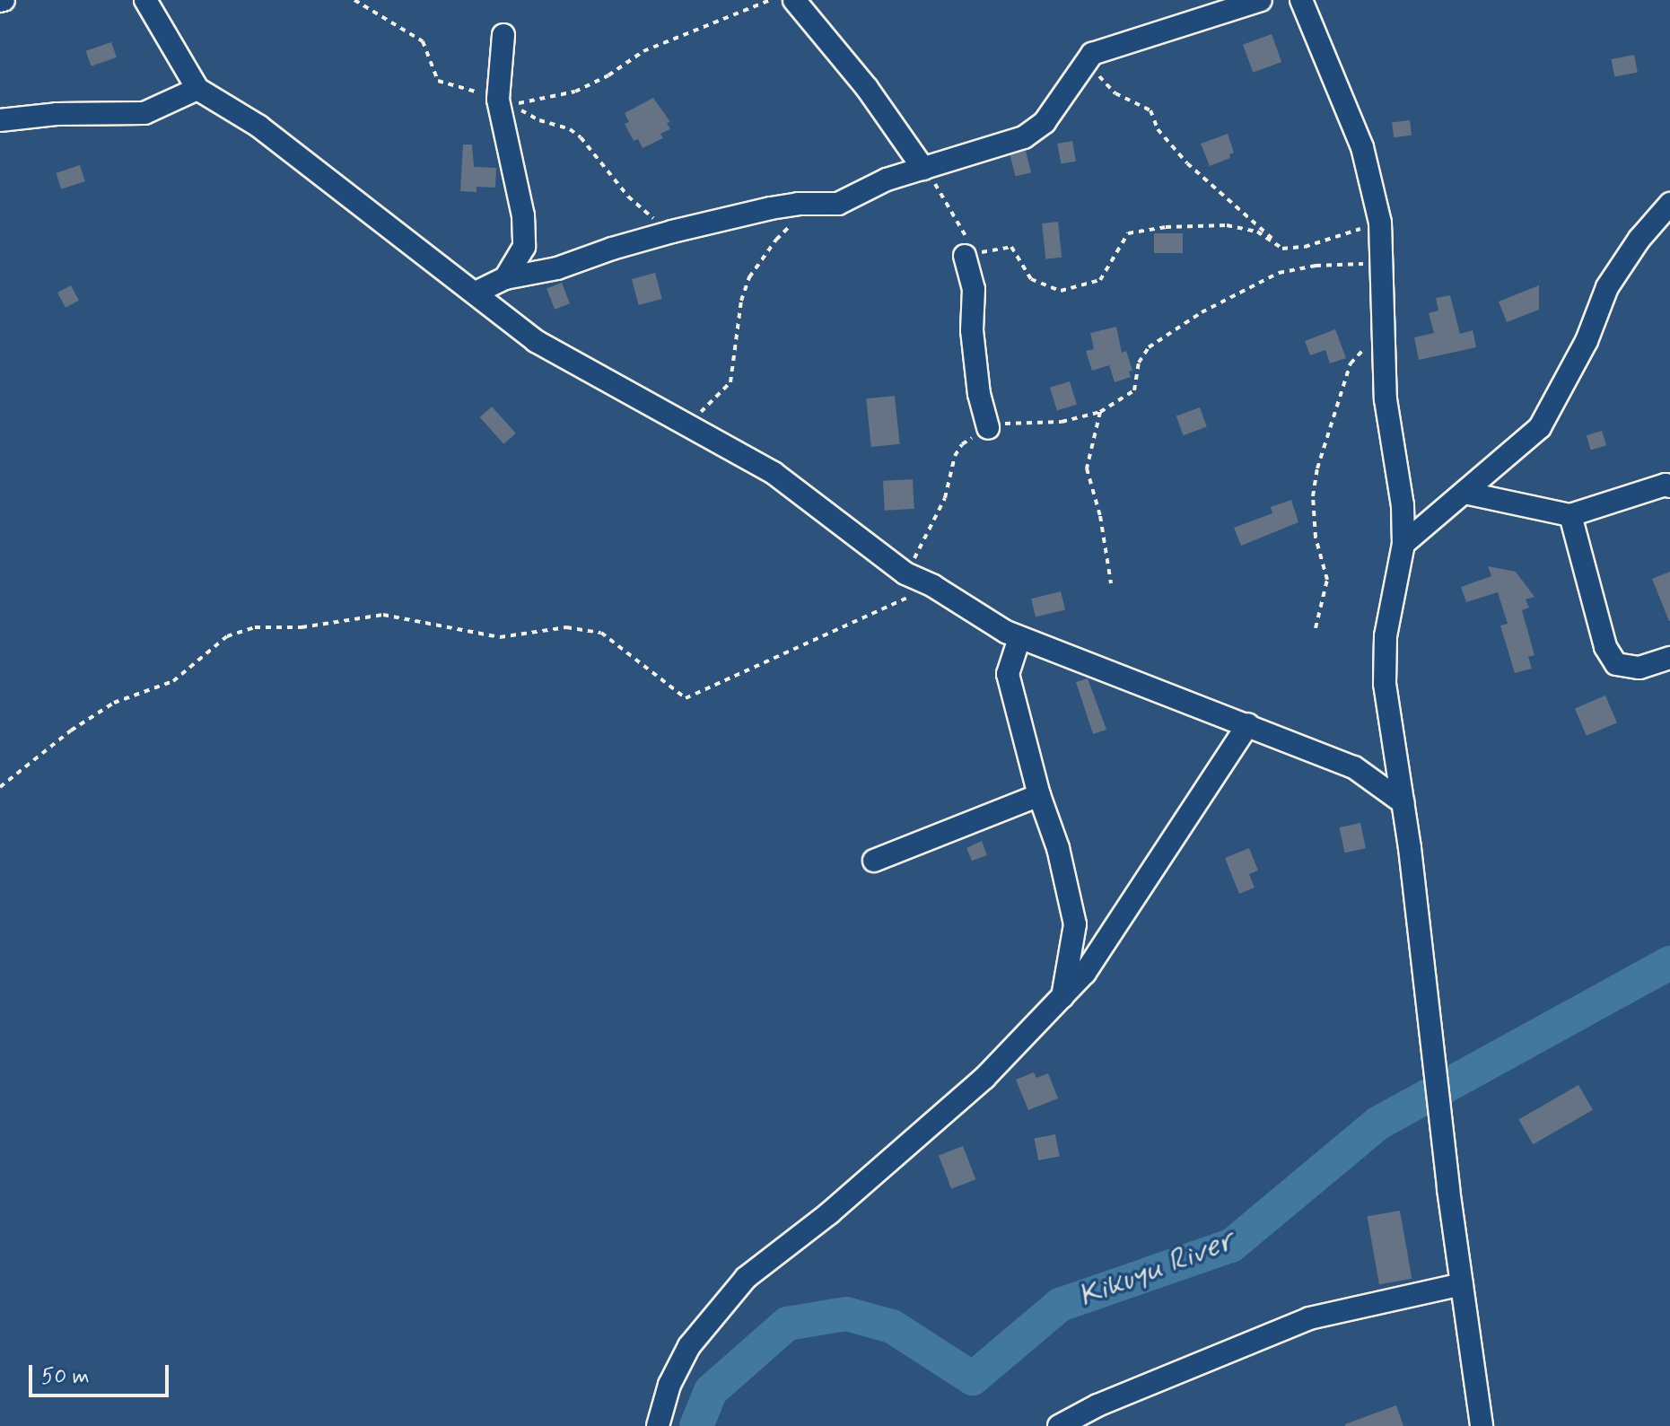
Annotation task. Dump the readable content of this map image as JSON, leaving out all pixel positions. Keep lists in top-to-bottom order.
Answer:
{
  "water": ["Kikuyu River"],
  "scale_bar": "50 m"
}
